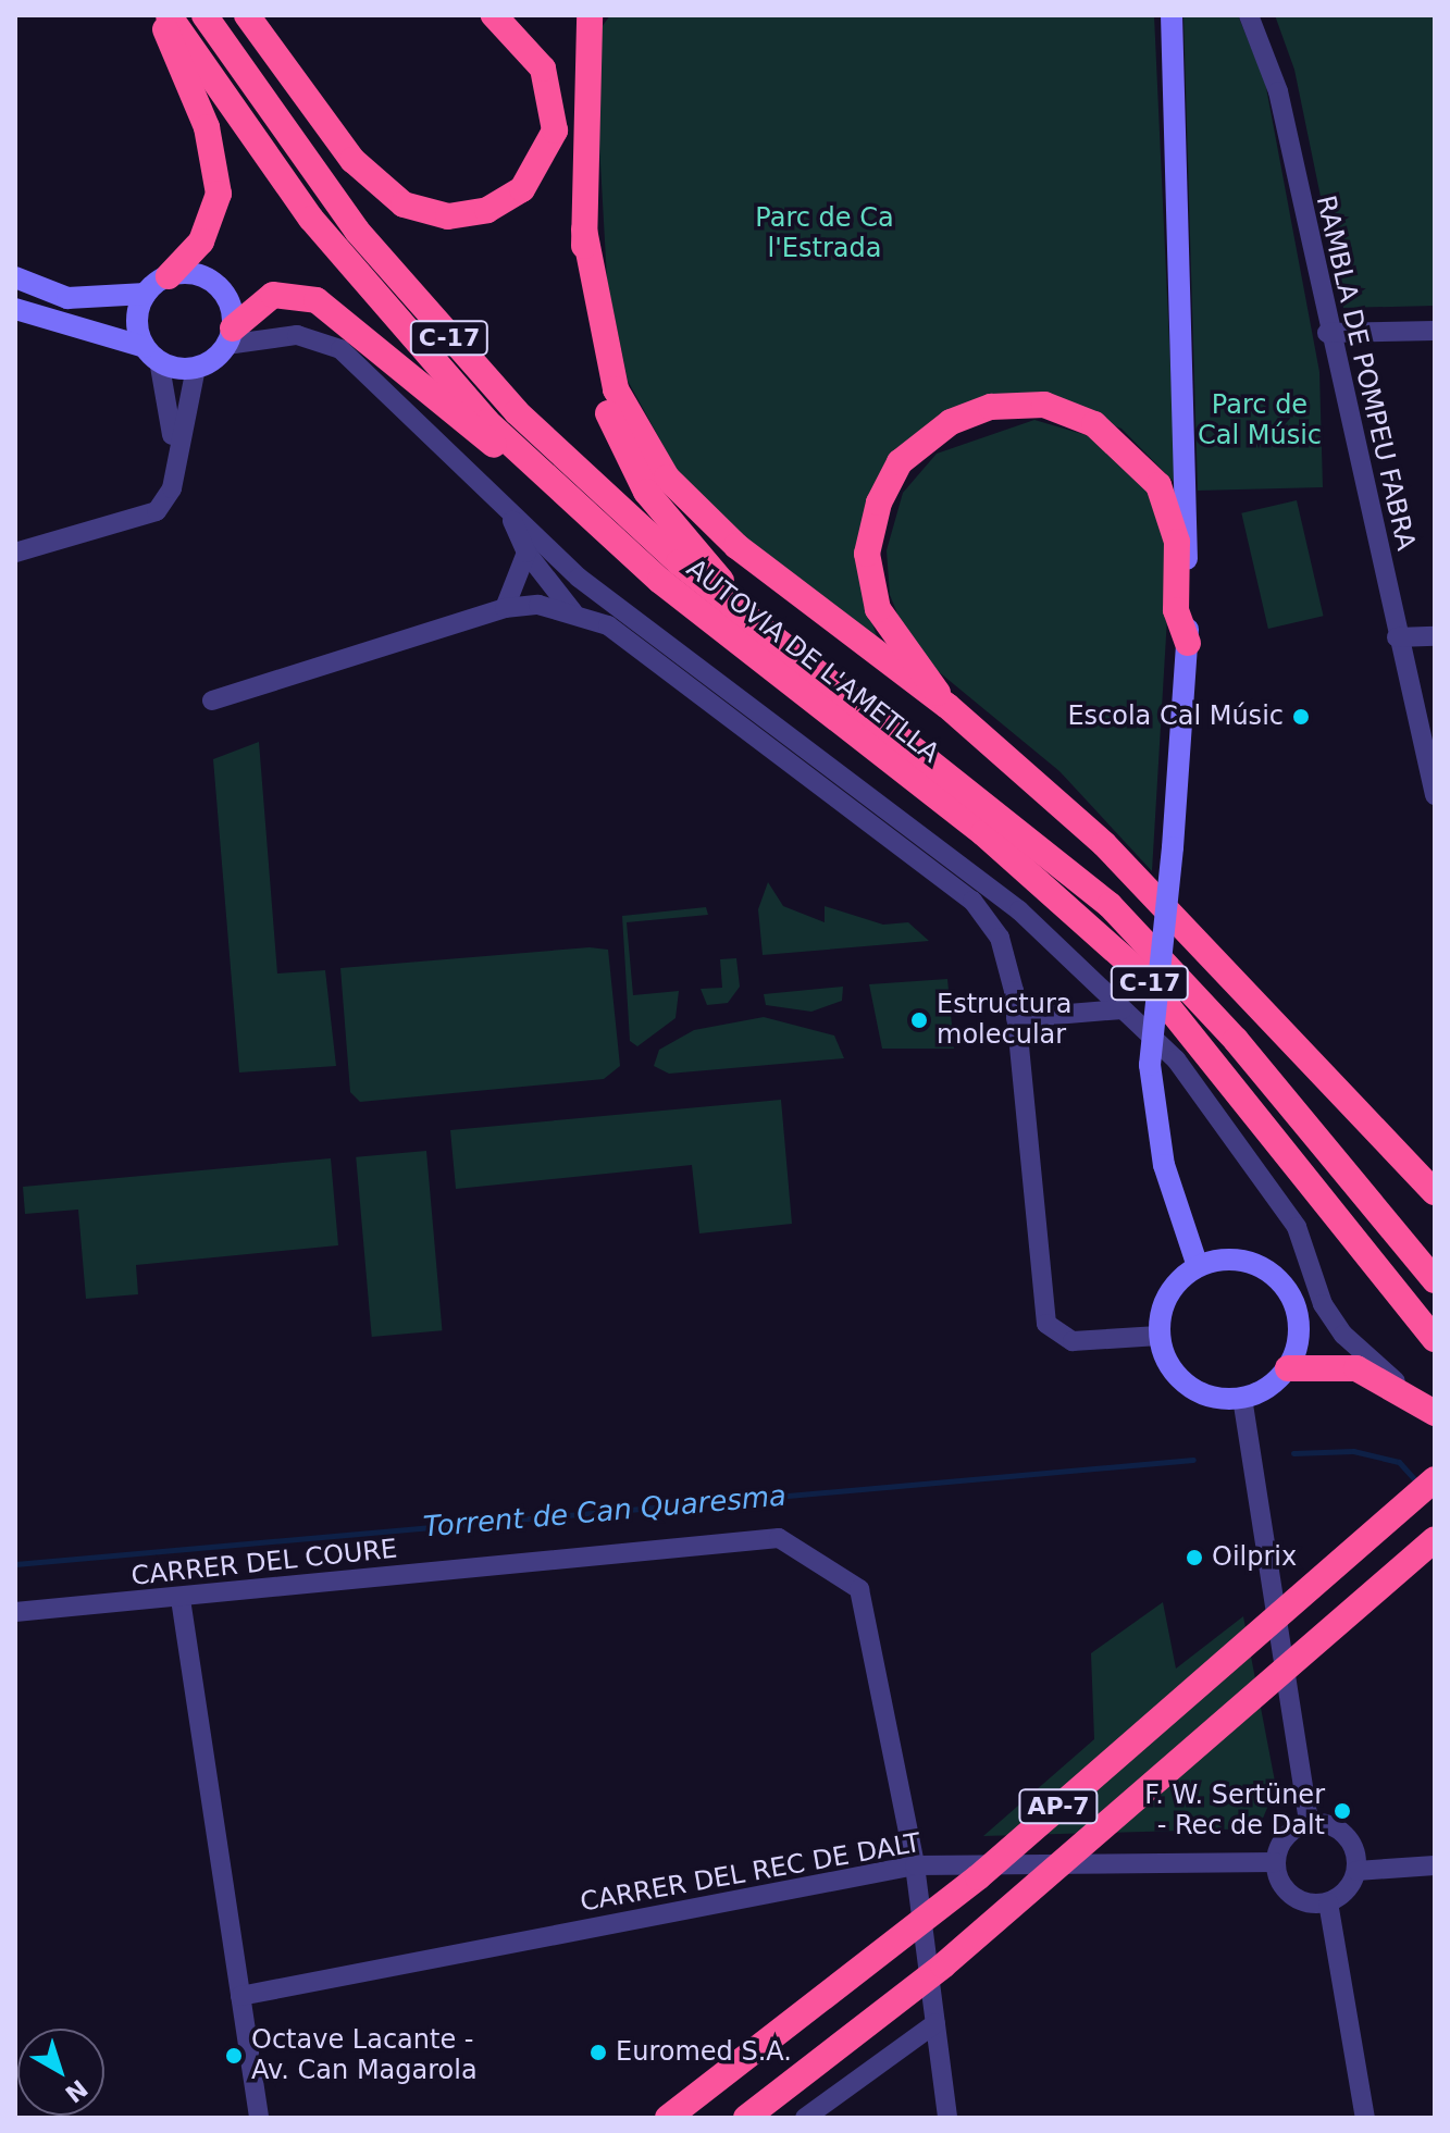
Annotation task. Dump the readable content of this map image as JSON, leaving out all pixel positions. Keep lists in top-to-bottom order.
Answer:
{
  "streets": {
    "highway": ["C-17", "AUTOVIA DE L'AMETLLA", "AP-7"],
    "street": ["RAMBLA DE POMPEU FABRA", "CARRER DEL COURE", "CARRER DEL REC DE DALT"]
  },
  "crossings": [
    ["CARRER DEL COURE", "CARRER DEL REC DE DALT"]
  ],
  "water": ["Torrent de Can Quaresma"],
  "parks": ["Parc de Ca l'Estrada", "Parc de Cal Músic"],
  "places": [
    "Escola Cal Músic",
    "Estructura molecular",
    "Oilprix",
    "F. W. Sertüner - Rec de Dalt",
    "Euromed S.A.",
    "Octave Lacante - Av. Can Magarola"
  ],
  "north": "bottom right"
}
